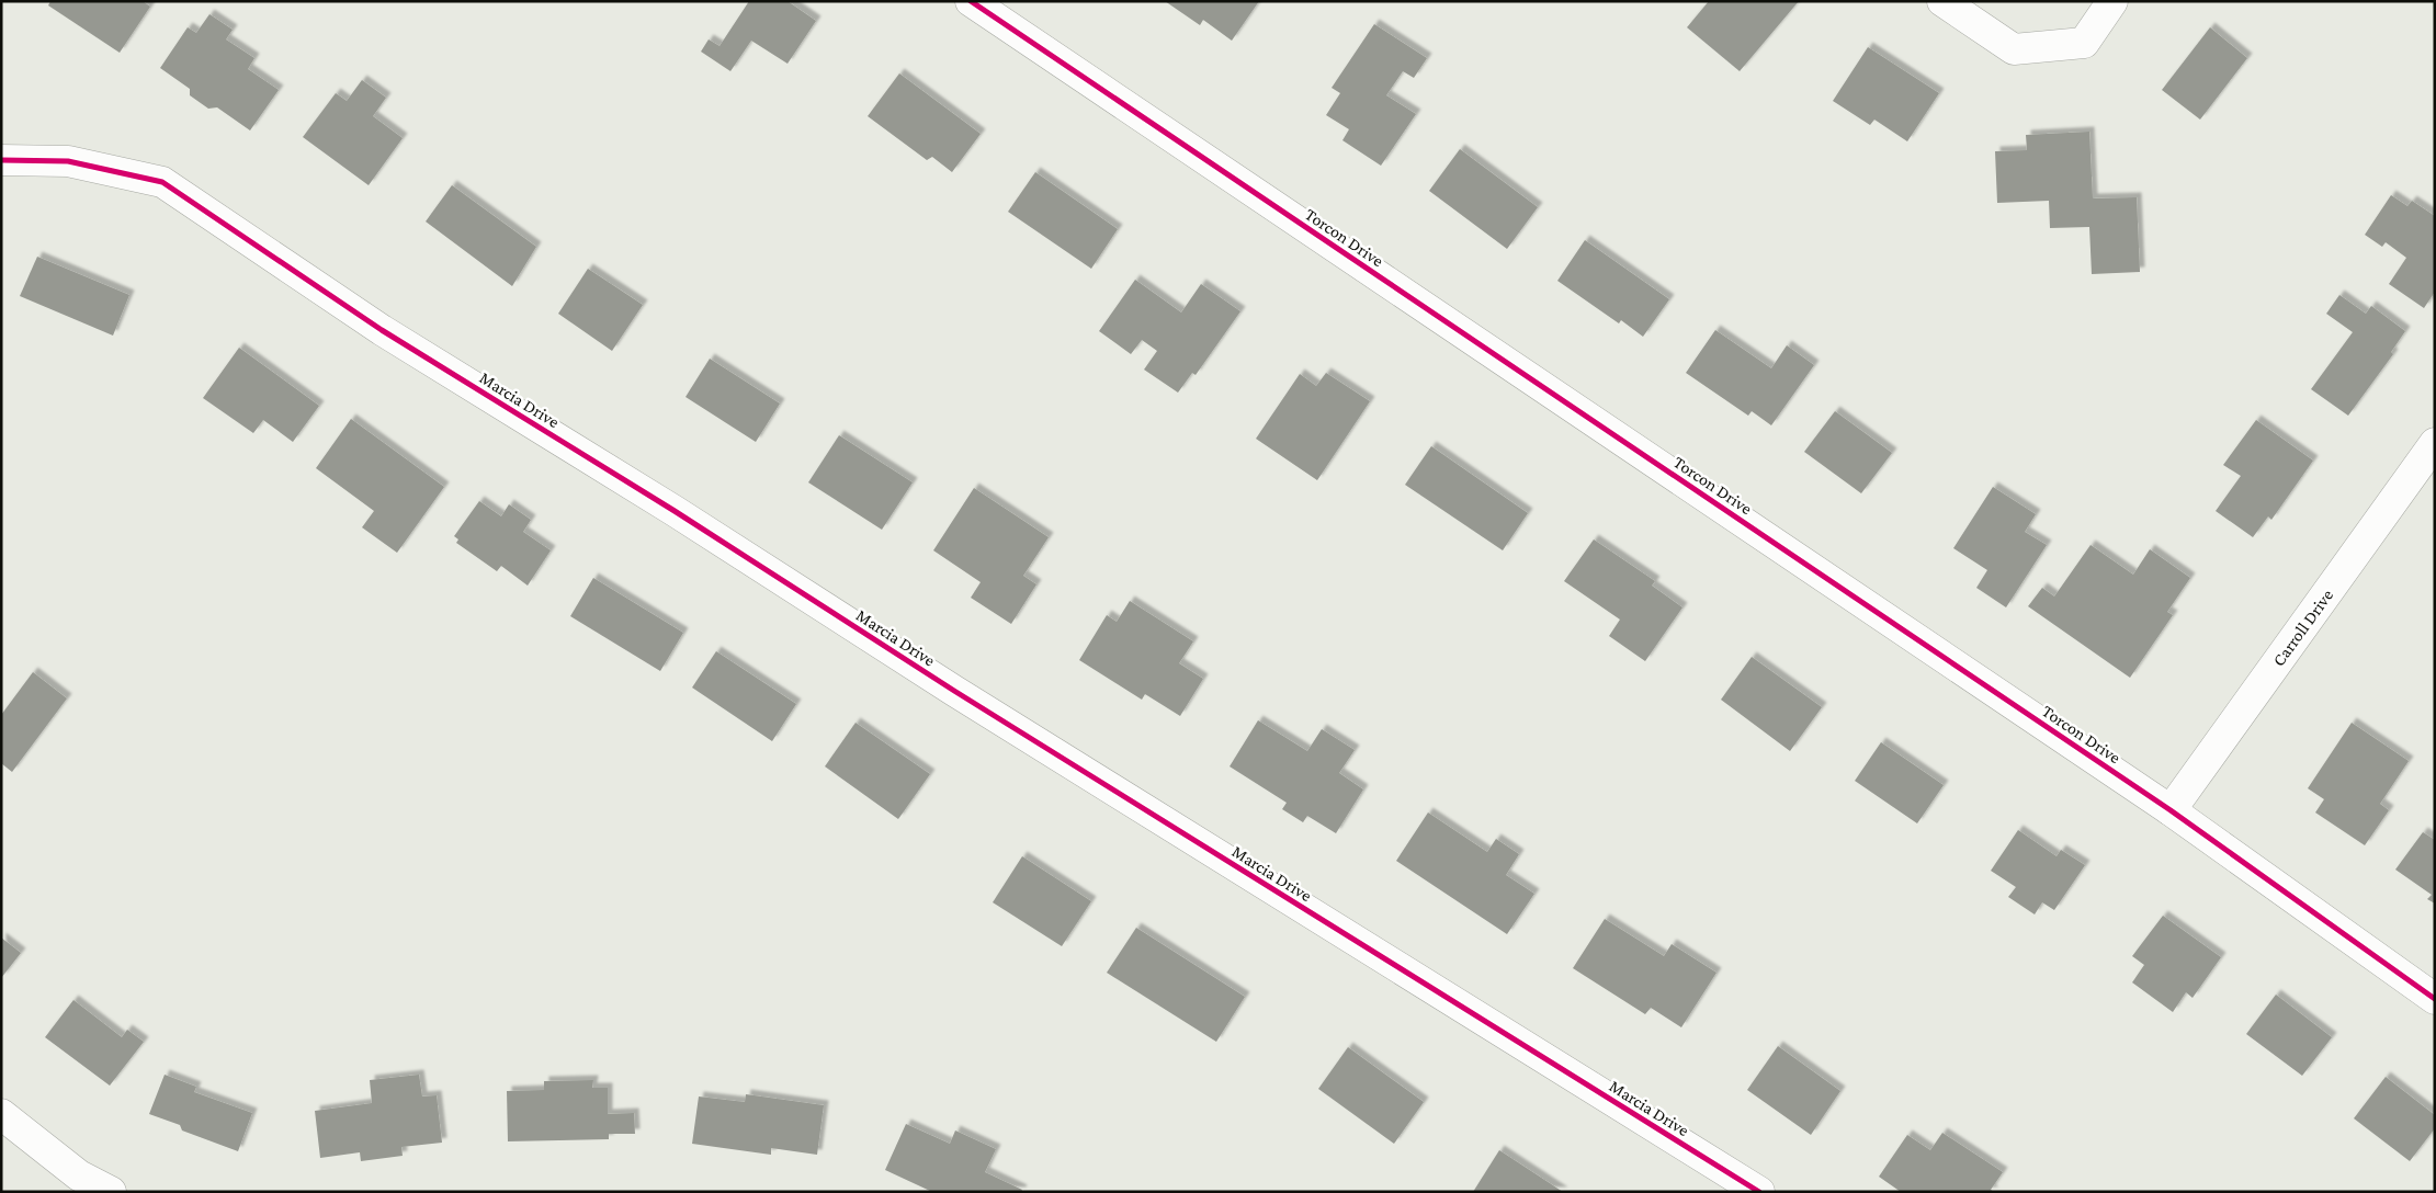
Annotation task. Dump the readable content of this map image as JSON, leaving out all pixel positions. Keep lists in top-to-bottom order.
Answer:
{
  "streets": {
    "street": ["Torcon Drive", "Marcia Drive", "Carroll Drive"]
  },
  "crossings": [
    ["Torcon Drive", "Carroll Drive"]
  ]
}
